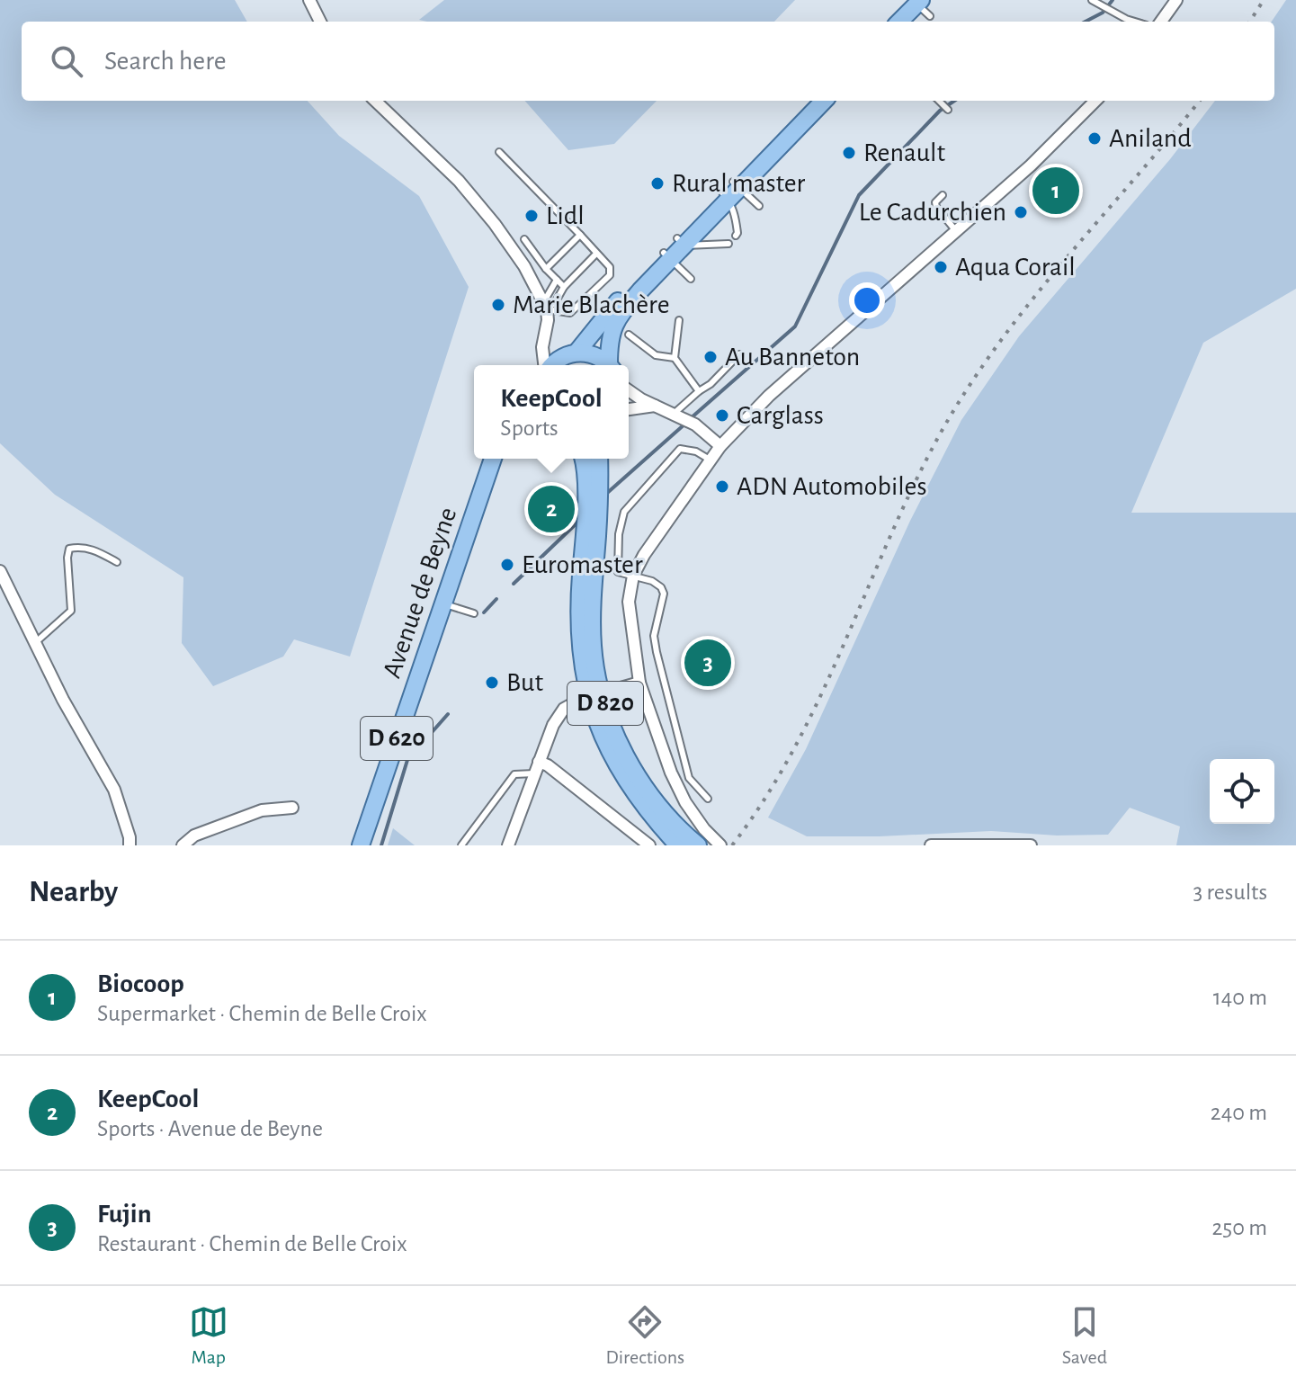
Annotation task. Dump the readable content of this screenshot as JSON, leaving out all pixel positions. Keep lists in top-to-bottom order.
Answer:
{
  "streets": {
    "main road": ["Avenue de Beyne", "D 820", "D 620"]
  },
  "places": [
    "Aniland",
    "Renault",
    "Rural master",
    "Le Cadurchien",
    "Lidl",
    "Aqua Corail",
    "Marie Blachère",
    "Au Banneton",
    "Carglass",
    "ADN Automobiles",
    "Euromaster",
    "But"
  ],
  "page": {
    "search": "Search here",
    "pins": ["1", "2", "3"],
    "popup": ["KeepCool", "Sports"],
    "heading": ["Nearby", "3 results"],
    "list": [
      {
        "mark": "1",
        "name": "Biocoop",
        "note": "Supermarket · Chemin de Belle Croix",
        "value": "140 m"
      },
      {
        "mark": "2",
        "name": "KeepCool",
        "note": "Sports · Avenue de Beyne",
        "value": "240 m"
      },
      {
        "mark": "3",
        "name": "Fujin",
        "note": "Restaurant · Chemin de Belle Croix",
        "value": "250 m"
      }
    ],
    "nav": ["Map", "Directions", "Saved"]
  }
}
